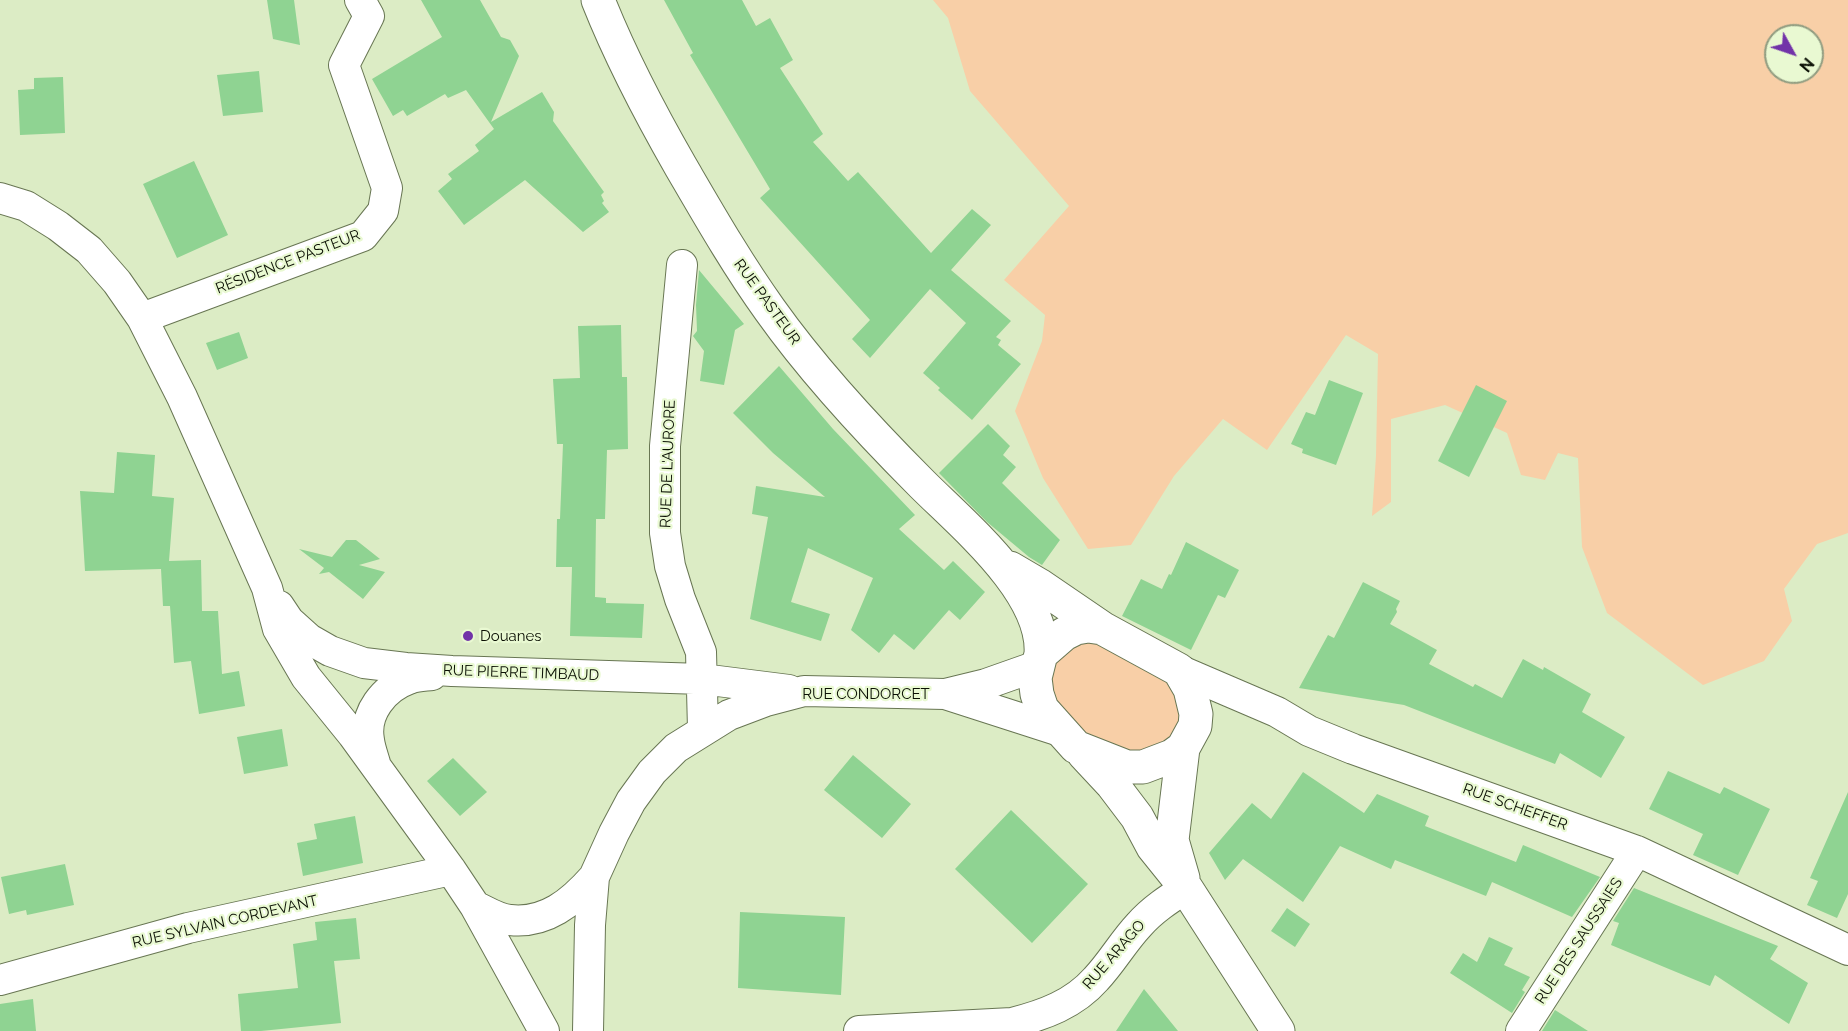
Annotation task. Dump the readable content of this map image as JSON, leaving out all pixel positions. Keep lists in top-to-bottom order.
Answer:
{
  "streets": {
    "main road": ["RUE PASTEUR"],
    "street": [
      "RÉSIDENCE PASTEUR",
      "RUE DE L'AURORE",
      "RUE PIERRE TIMBAUD",
      "RUE CONDORCET",
      "RUE SCHEFFER",
      "RUE SYLVAIN CORDEVANT",
      "RUE DES SAUSSAIES",
      "RUE ARAGO"
    ]
  },
  "crossings": [
    ["RÉSIDENCE PASTEUR", "RUE PIERRE TIMBAUD"],
    ["RUE PASTEUR", "RUE CONDORCET"],
    ["RUE PASTEUR", "RUE SCHEFFER"],
    ["RUE DE L'AURORE", "RUE PIERRE TIMBAUD"],
    ["RUE DE L'AURORE", "RUE CONDORCET"],
    ["RUE PIERRE TIMBAUD", "RUE CONDORCET"],
    ["RUE PIERRE TIMBAUD", "RUE SYLVAIN CORDEVANT"],
    ["RUE CONDORCET", "RUE SCHEFFER"],
    ["RUE SCHEFFER", "RUE DES SAUSSAIES"]
  ],
  "places": ["Douanes"],
  "north": "bottom right"
}
